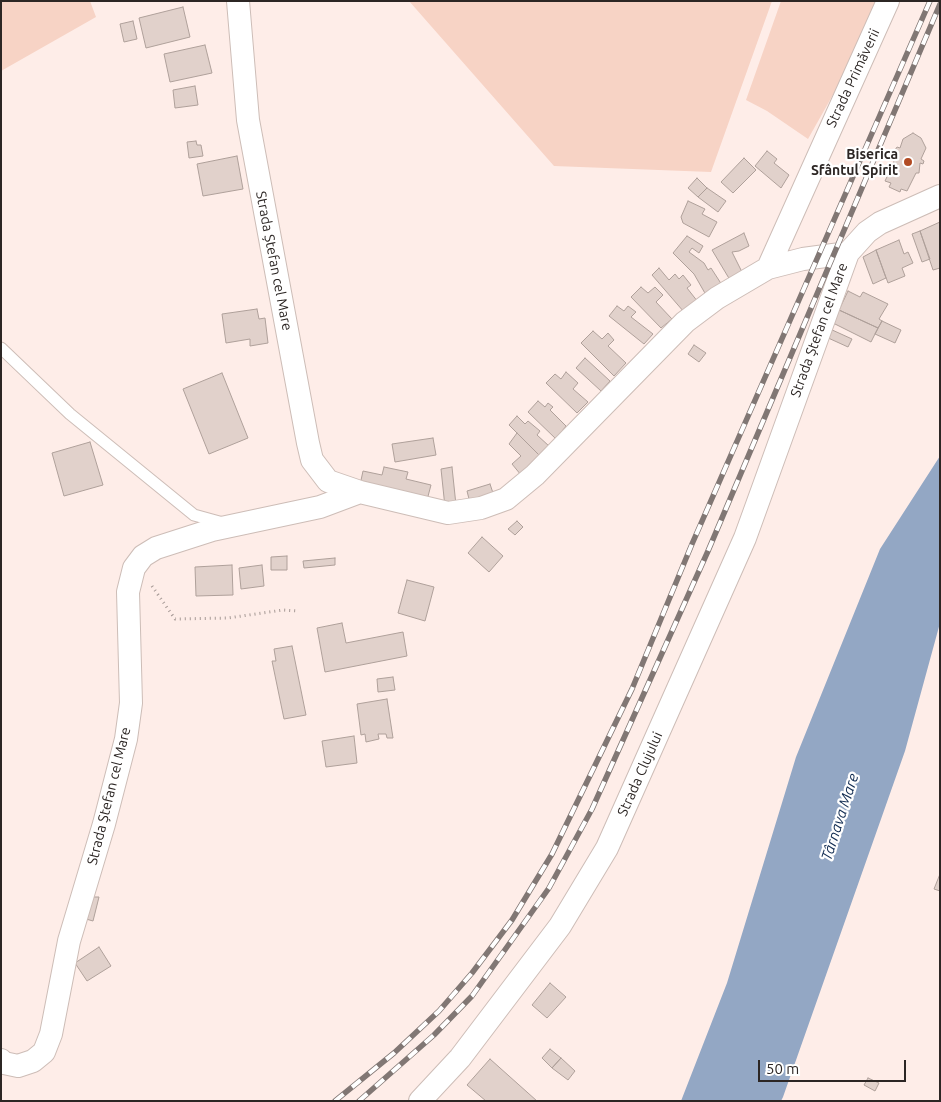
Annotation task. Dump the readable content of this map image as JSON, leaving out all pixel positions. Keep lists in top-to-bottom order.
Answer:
{
  "streets": {
    "street": ["Strada Primăverii", "Strada Ștefan cel Mare", "Strada Clujului"]
  },
  "crossings": [
    ["Strada Primăverii", "Strada Ștefan cel Mare"],
    ["Strada Ștefan cel Mare", "Strada Clujului"]
  ],
  "water": ["Târnava Mare"],
  "places": ["Biserica Sfântul Spirit"],
  "scale_bar": "50 m"
}
